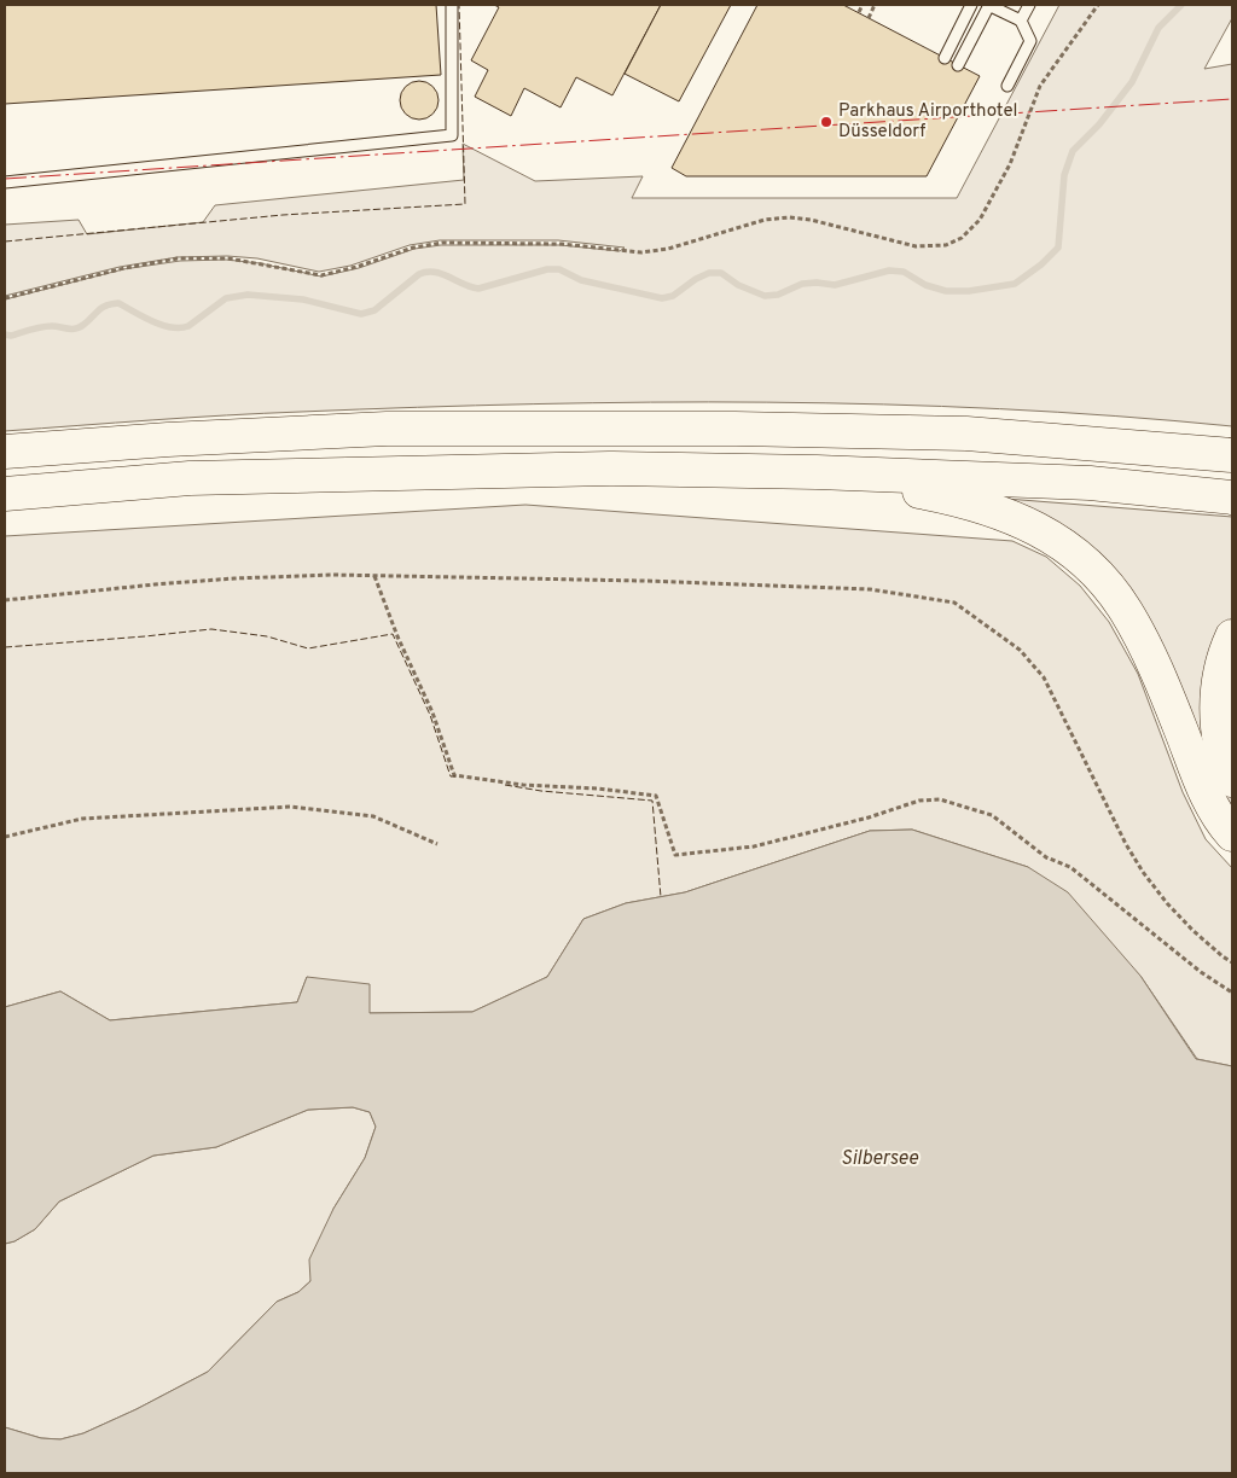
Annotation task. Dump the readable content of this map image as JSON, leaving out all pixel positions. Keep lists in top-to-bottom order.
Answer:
{
  "water": ["Silbersee"],
  "places": ["Parkhaus Airporthotel Düsseldorf"]
}
